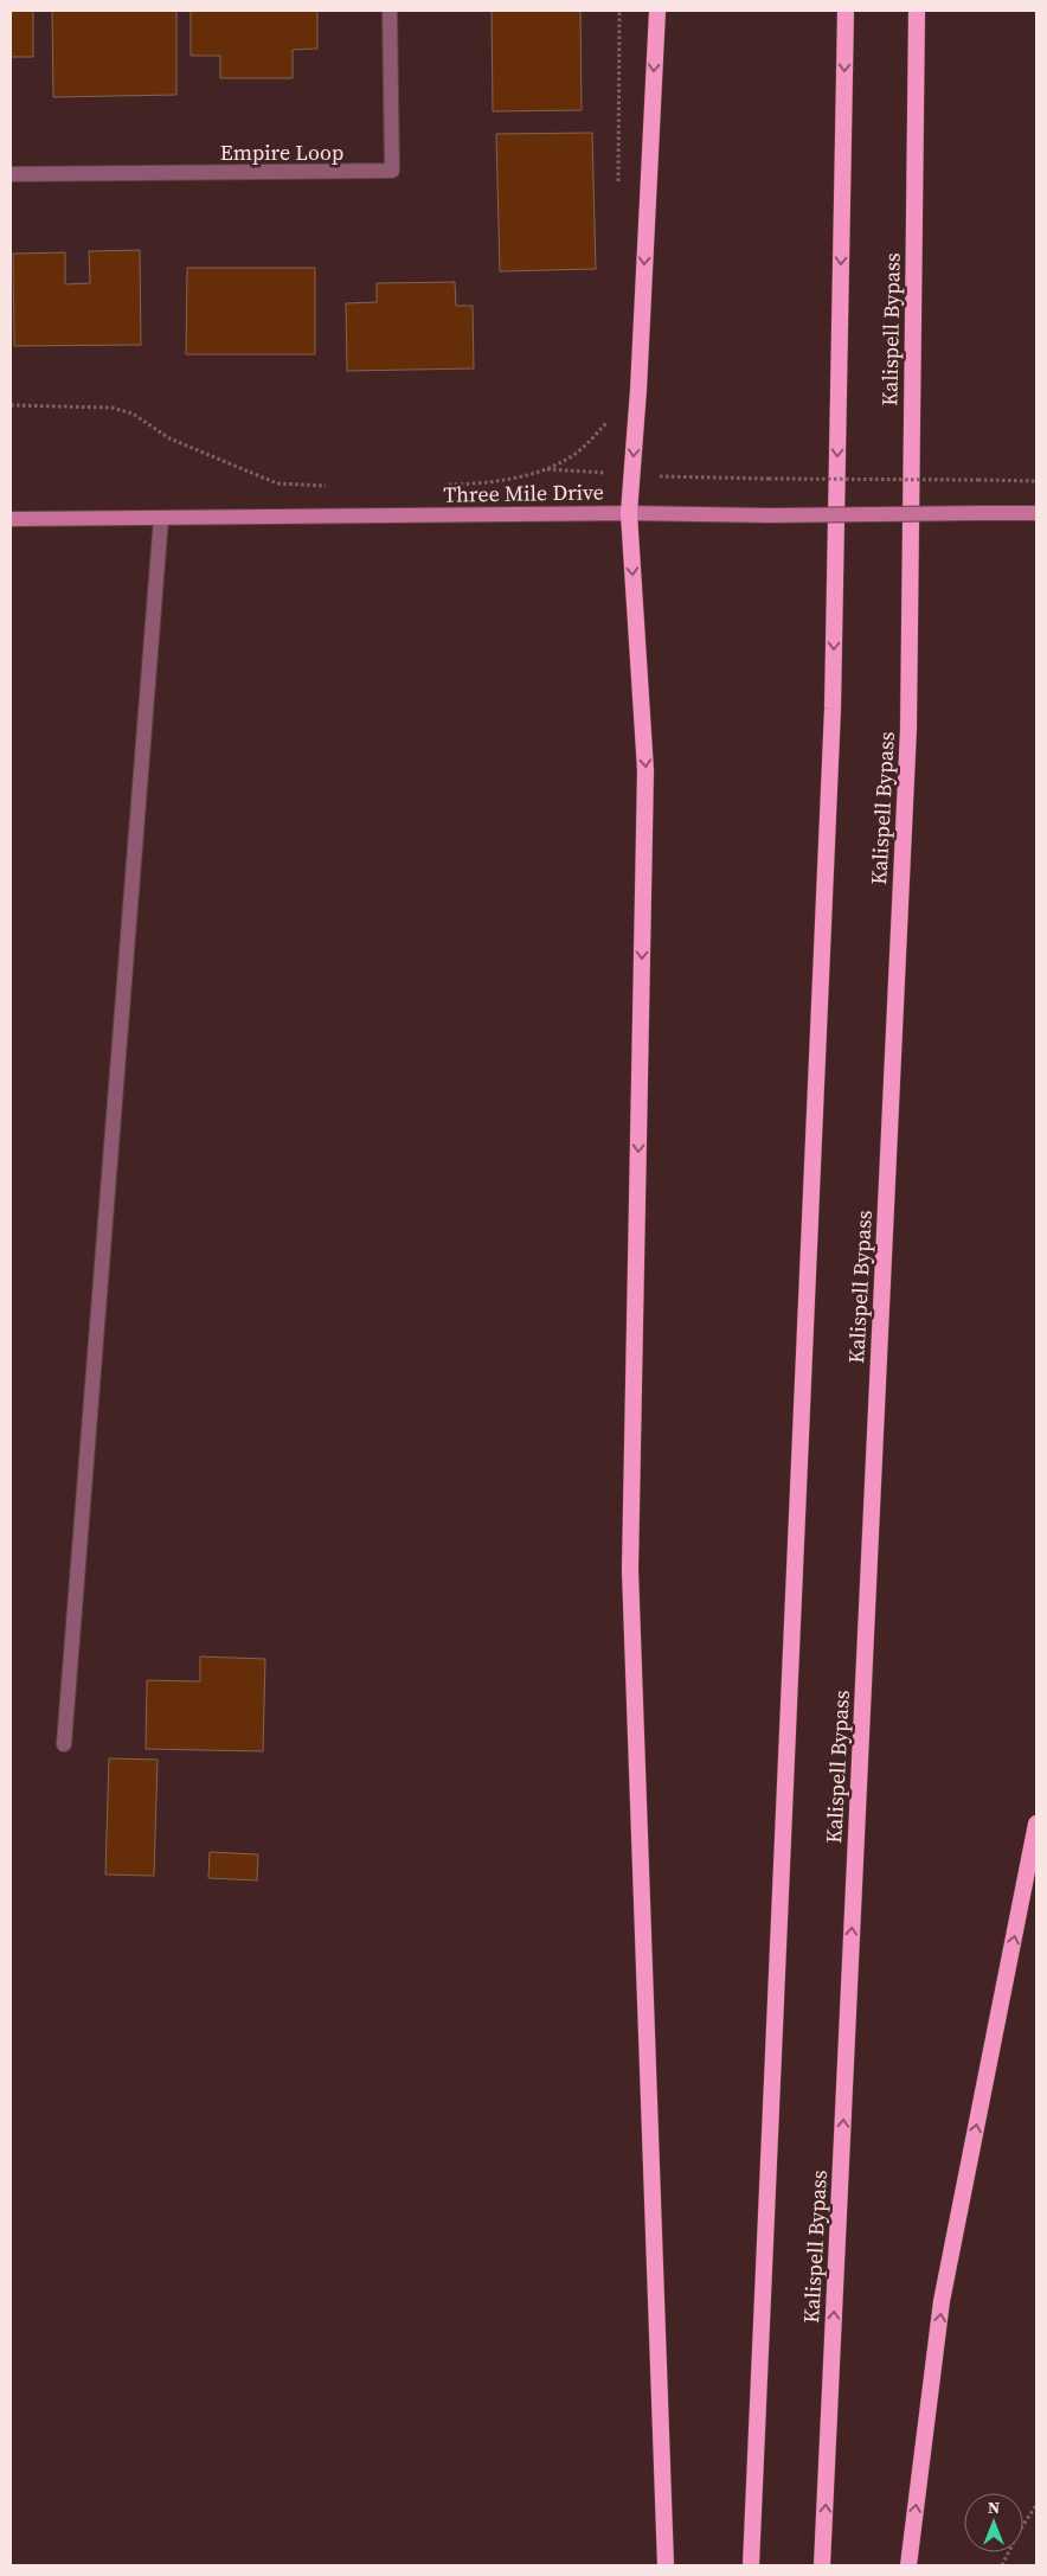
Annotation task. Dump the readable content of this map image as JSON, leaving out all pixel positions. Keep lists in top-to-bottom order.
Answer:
{
  "streets": {
    "highway": ["Kalispell Bypass"],
    "main road": ["Three Mile Drive"],
    "street": ["Empire Loop"]
  },
  "north": "top"
}
